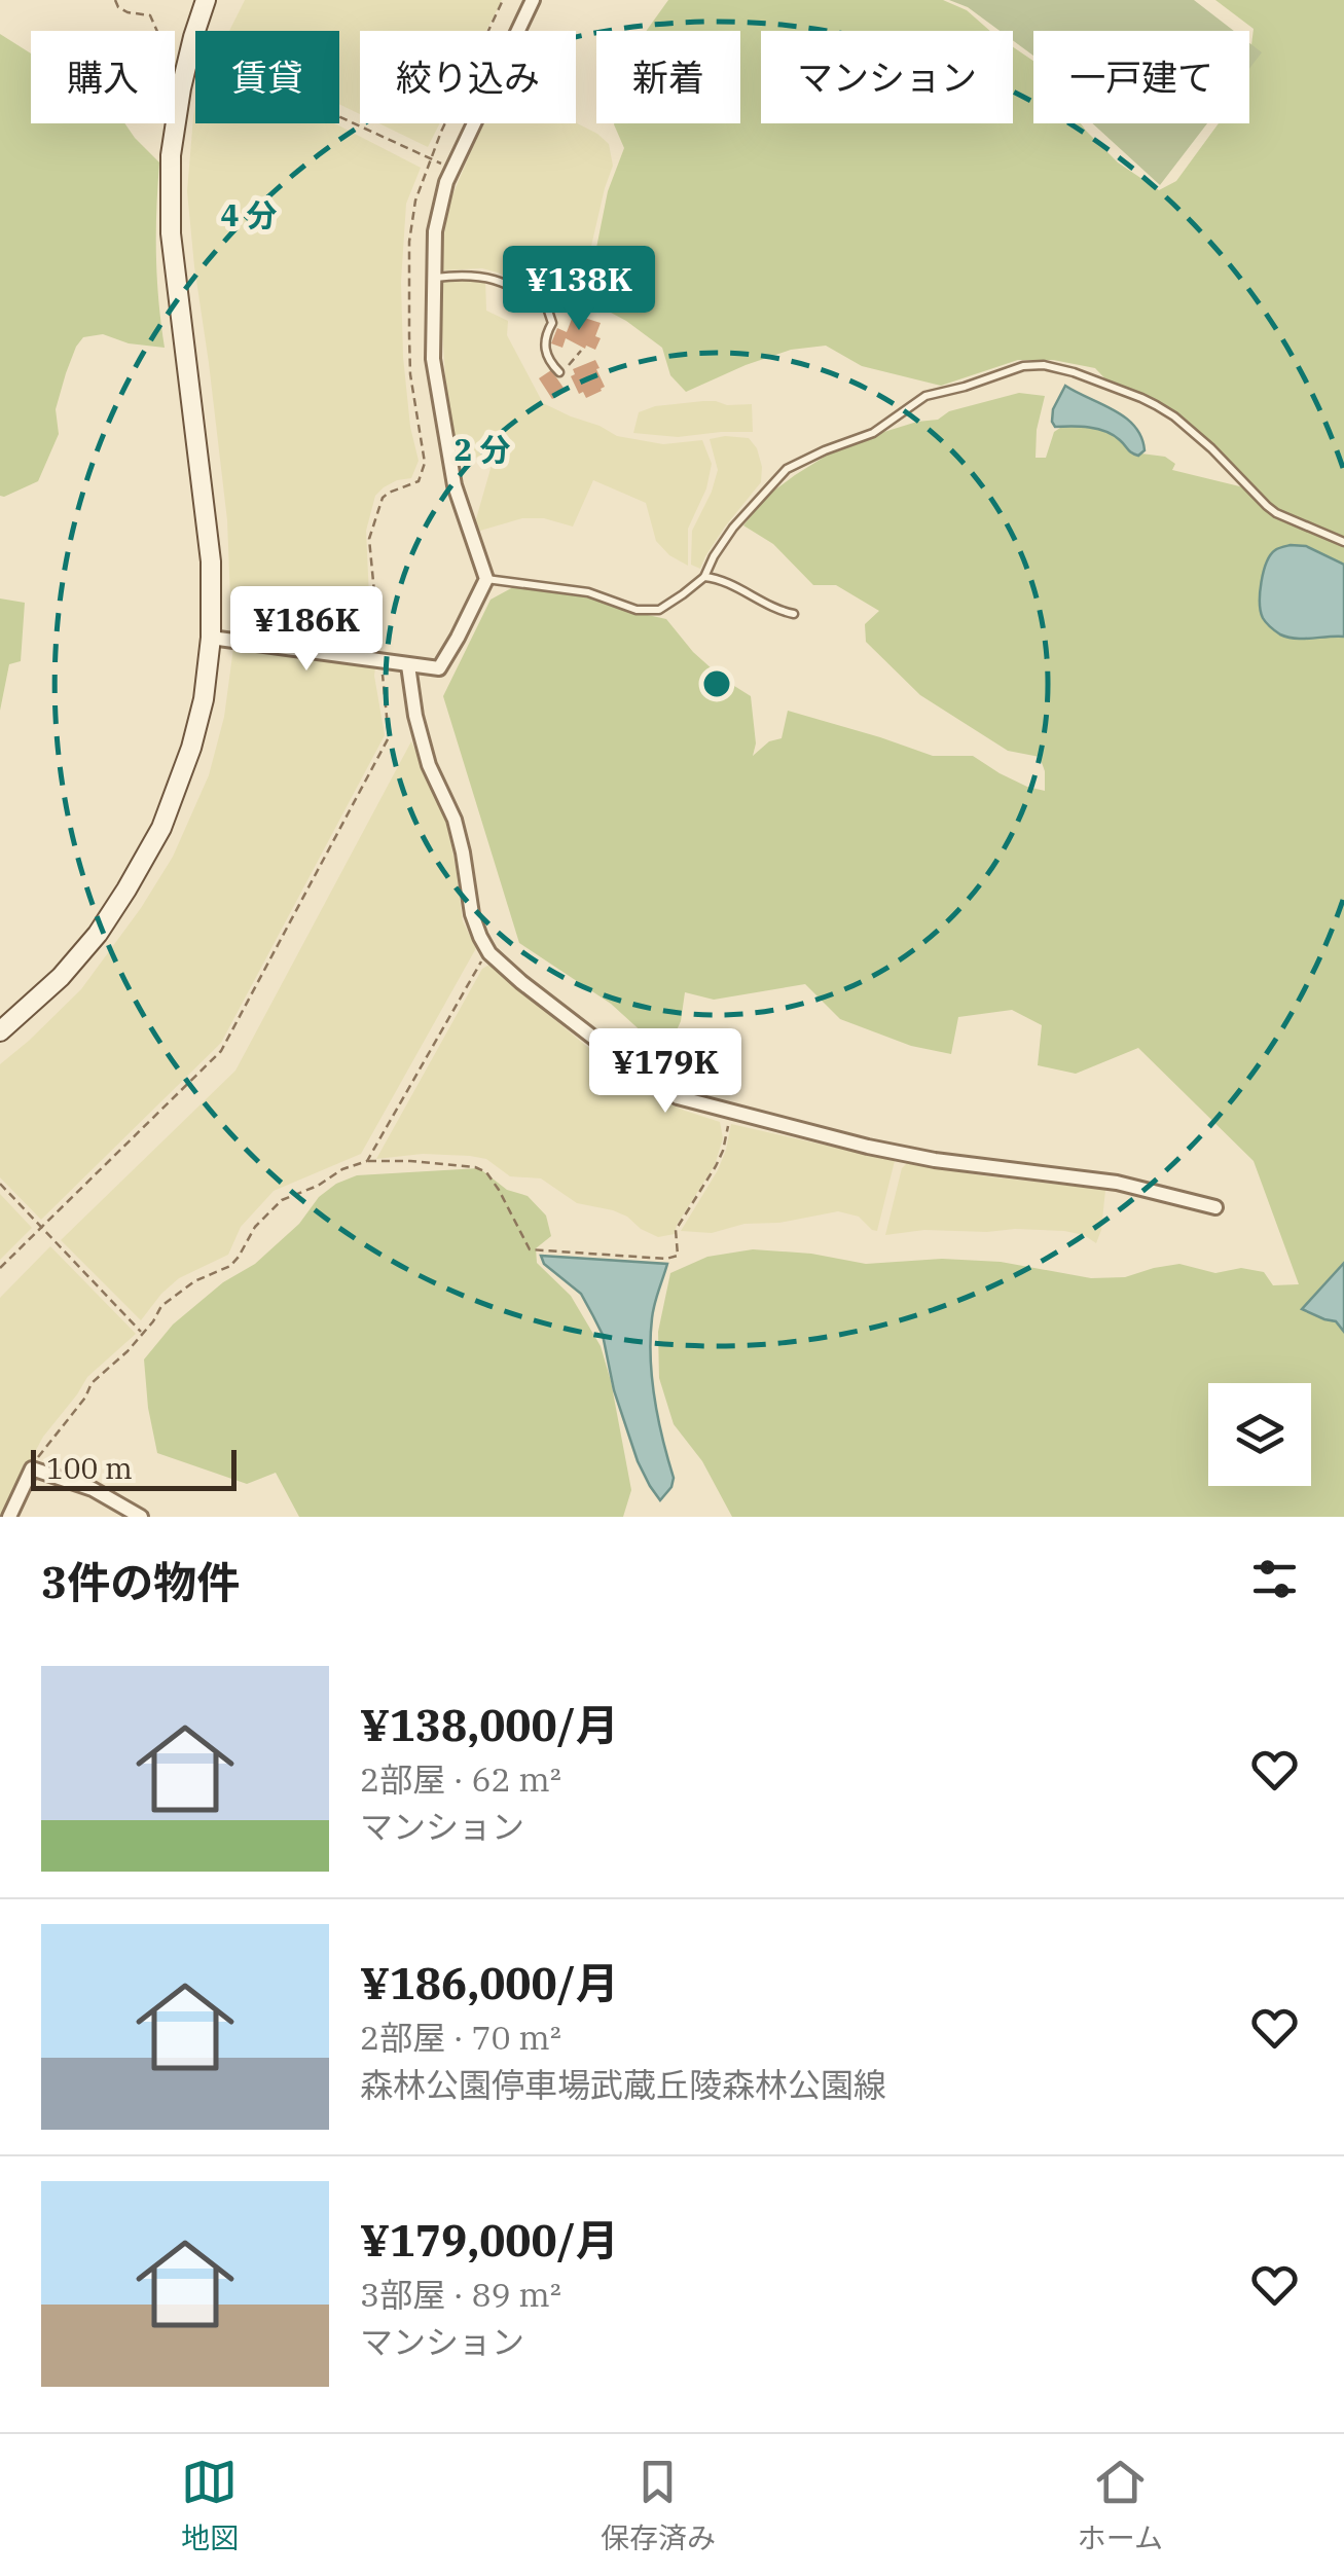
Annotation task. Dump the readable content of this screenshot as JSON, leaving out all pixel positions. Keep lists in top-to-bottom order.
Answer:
{
  "scale_bar": "100 m",
  "page": {
    "chip": [
      "購入",
      "賃貸",
      "絞り込み",
      "新着",
      "マンション",
      "一戸建て"
    ],
    "price": ["¥138K", "¥186K", "¥179K"],
    "scale": "100 m",
    "heading": "3件の物件",
    "list": [
      {
        "name": "¥138,000/月",
        "note": "2部屋 · 62 m² · マンション"
      },
      {
        "name": "¥186,000/月",
        "note": "2部屋 · 70 m² · 森林公園停車場武蔵丘陵森林公園線"
      },
      {
        "name": "¥179,000/月",
        "note": "3部屋 · 89 m² · マンション"
      }
    ],
    "tabs": ["地図", "保存済み", "ホーム"]
  },
  "rings": ["4 分", "2 分"]
}
